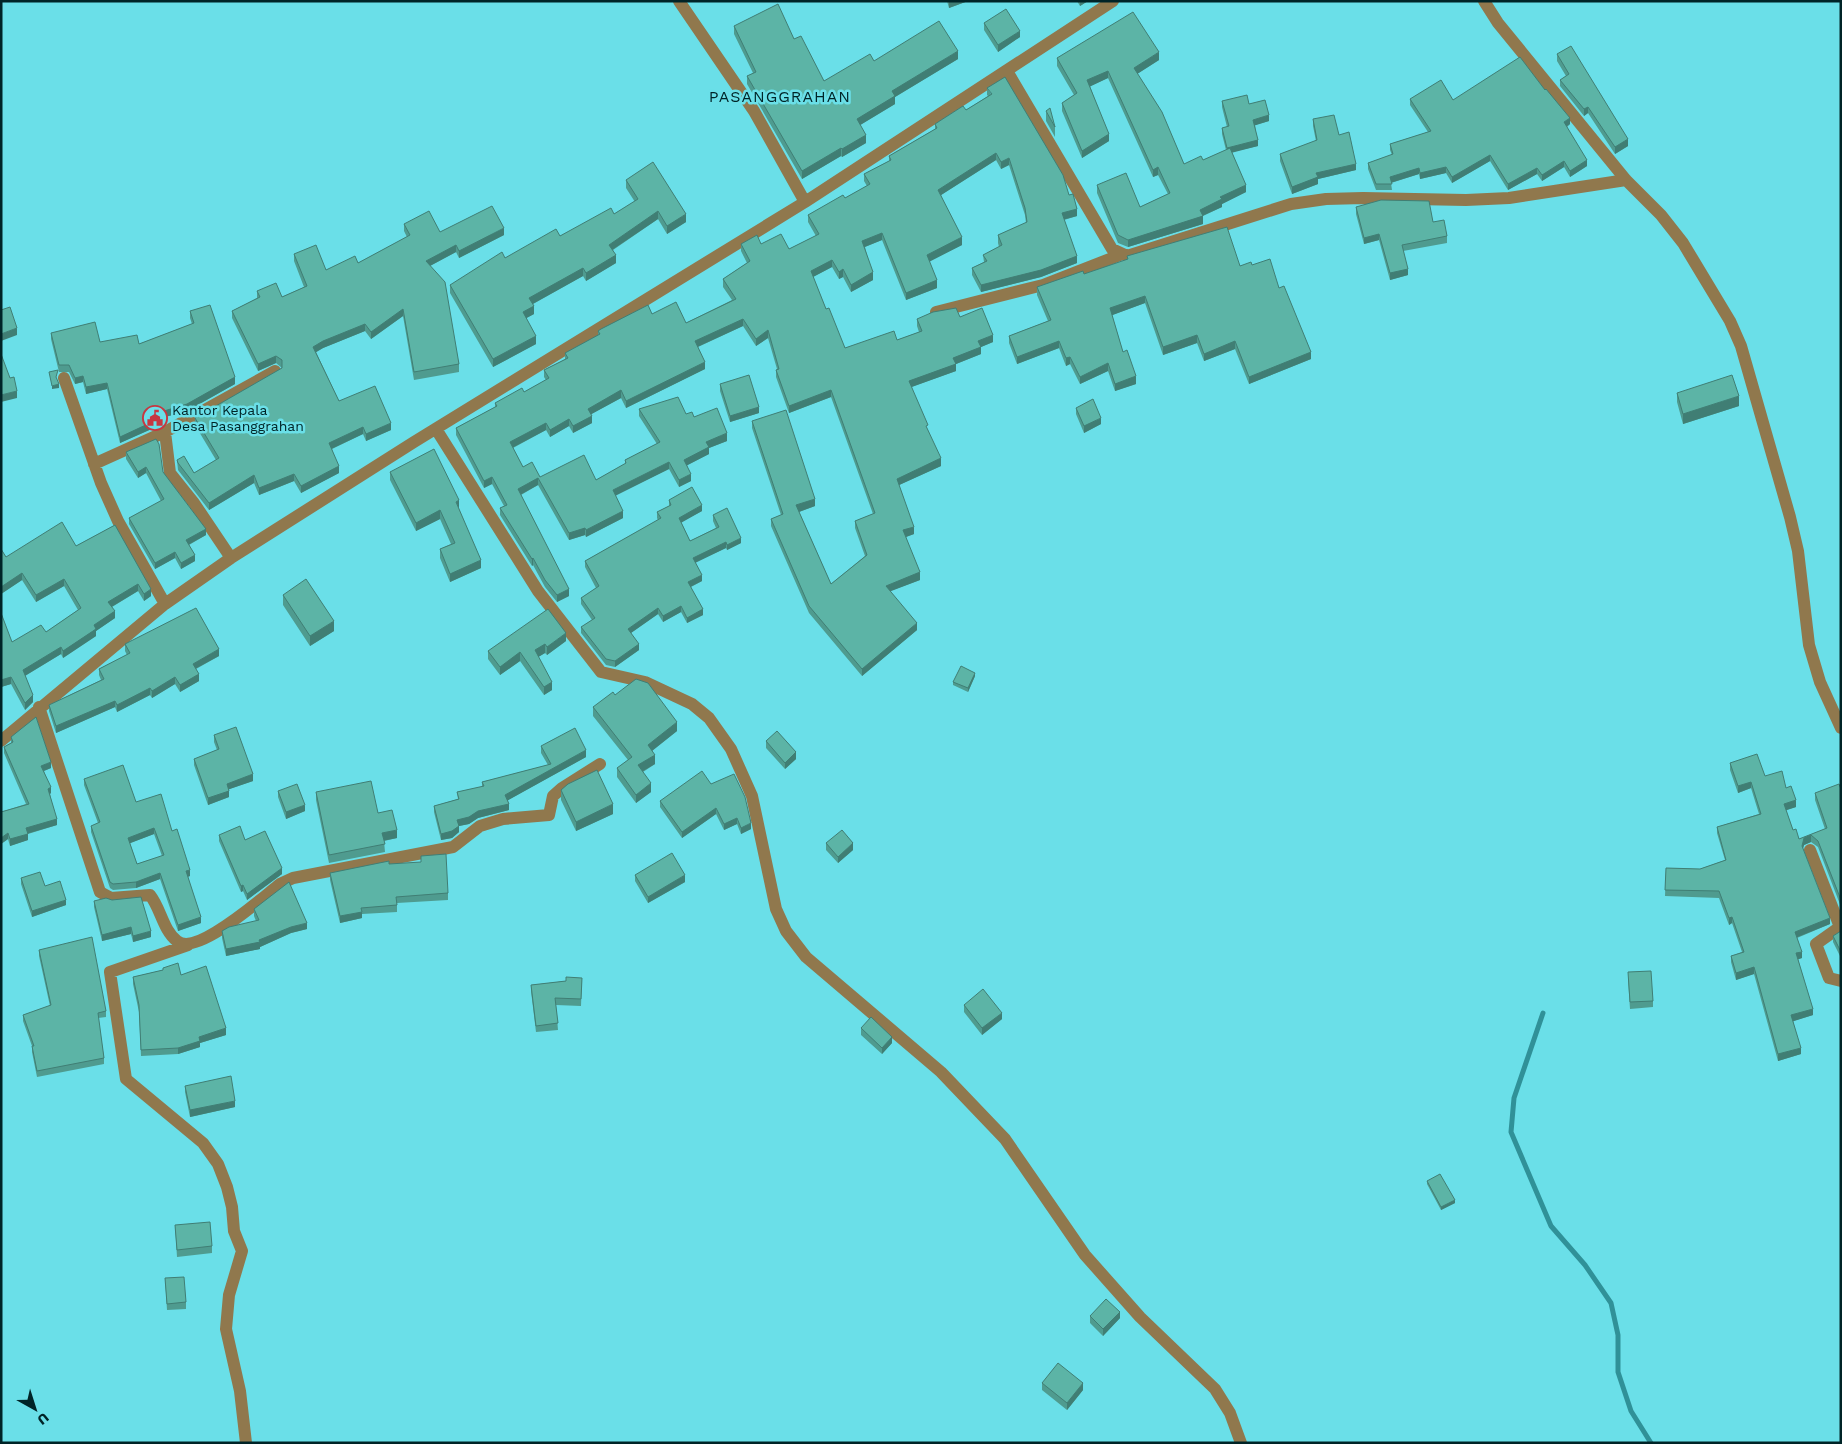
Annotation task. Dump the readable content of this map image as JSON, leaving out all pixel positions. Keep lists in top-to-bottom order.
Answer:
{
  "districts": ["PASANGGRAHAN"],
  "places": {
    "public building": ["Kantor Kepala Desa Pasanggrahan"]
  },
  "north": "bottom right"
}
